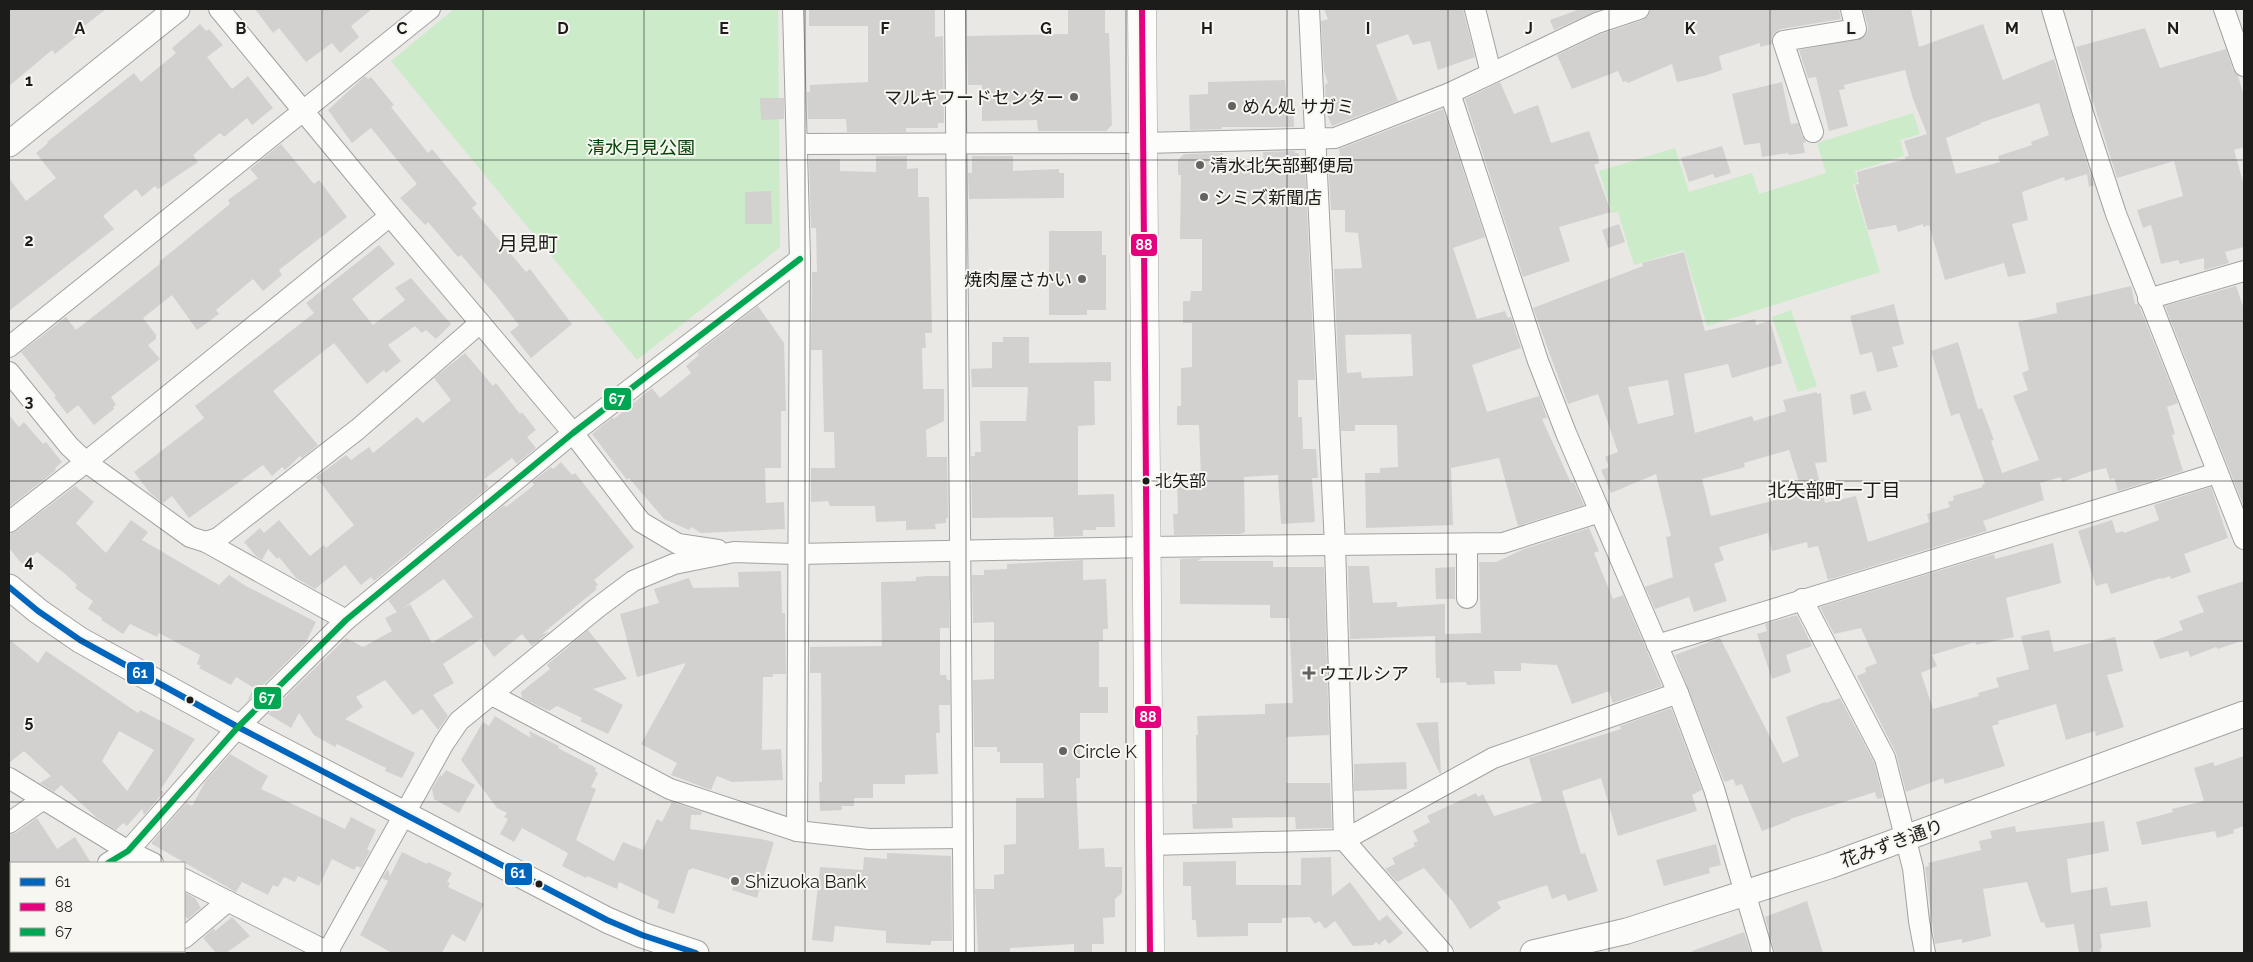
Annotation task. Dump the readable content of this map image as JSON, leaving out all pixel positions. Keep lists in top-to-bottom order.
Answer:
{
  "streets": {
    "street": ["花みずき通り"]
  },
  "districts": ["月見町", "北矢部町一丁目"],
  "parks": ["清水月見公園"],
  "places": {
    "other": [
      "マルキフードセンター",
      "めん処 サガミ",
      "清水北矢部郵便局",
      "シミズ新聞店",
      "焼肉屋さかい",
      "北矢部",
      "Circle K",
      "Shizuoka Bank"
    ],
    "health": ["ウエルシア"]
  },
  "lines": ["transit line 88", "transit line 67", "transit line 61"],
  "legend": ["61", "88", "67"],
  "grid": {
    "columns": [
      "A",
      "B",
      "C",
      "D",
      "E",
      "F",
      "G",
      "H",
      "I",
      "J",
      "K",
      "L",
      "M",
      "N"
    ],
    "rows": [
      "1",
      "2",
      "3",
      "4",
      "5"
    ]
  }
}
